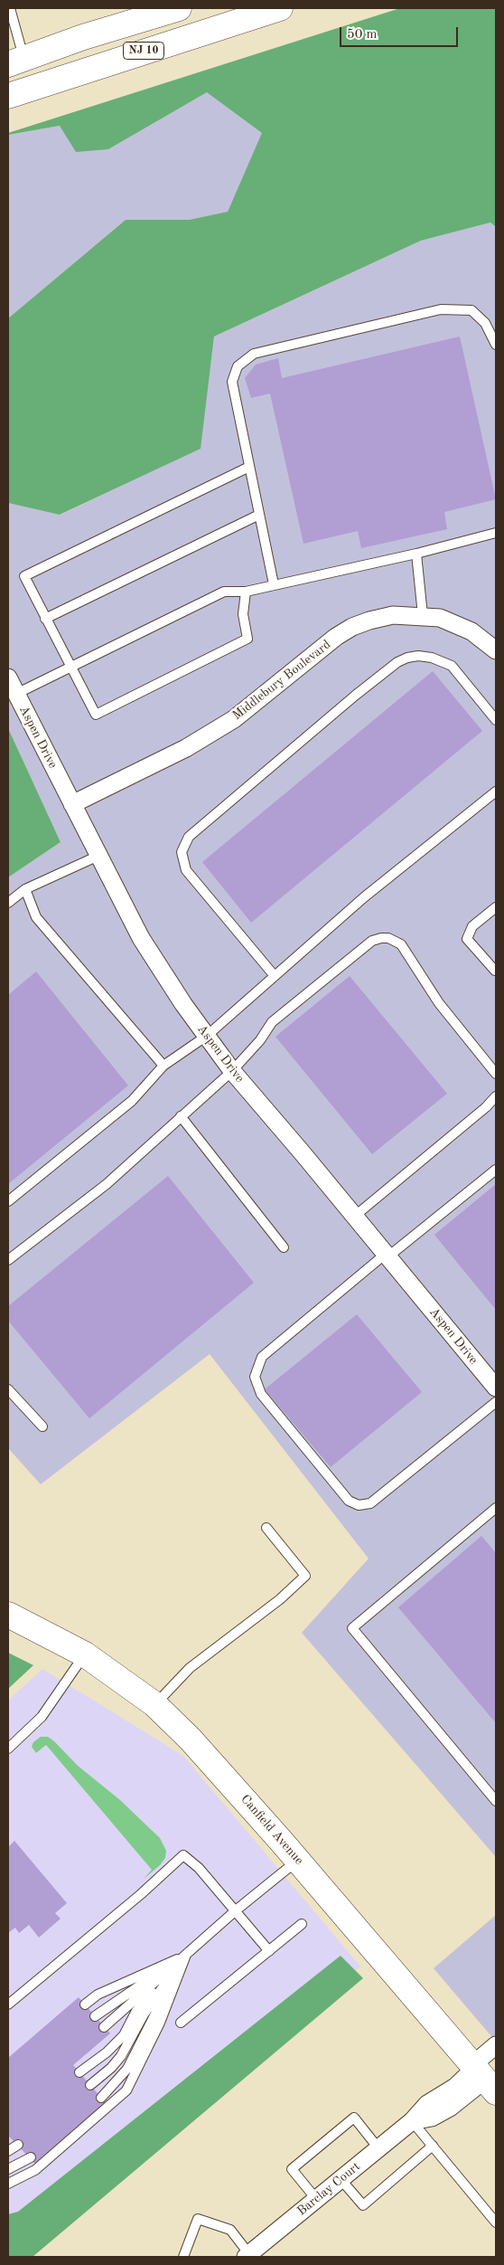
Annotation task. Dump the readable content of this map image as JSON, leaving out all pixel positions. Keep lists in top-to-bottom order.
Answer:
{
  "streets": {
    "main road": ["NJ 10", "Canfield Avenue"],
    "street": ["Middlebury Boulevard", "Aspen Drive", "Barclay Court"]
  },
  "crossings": [
    ["Middlebury Boulevard", "Aspen Drive"],
    ["Canfield Avenue", "Barclay Court"]
  ],
  "scale_bar": "50 m"
}
